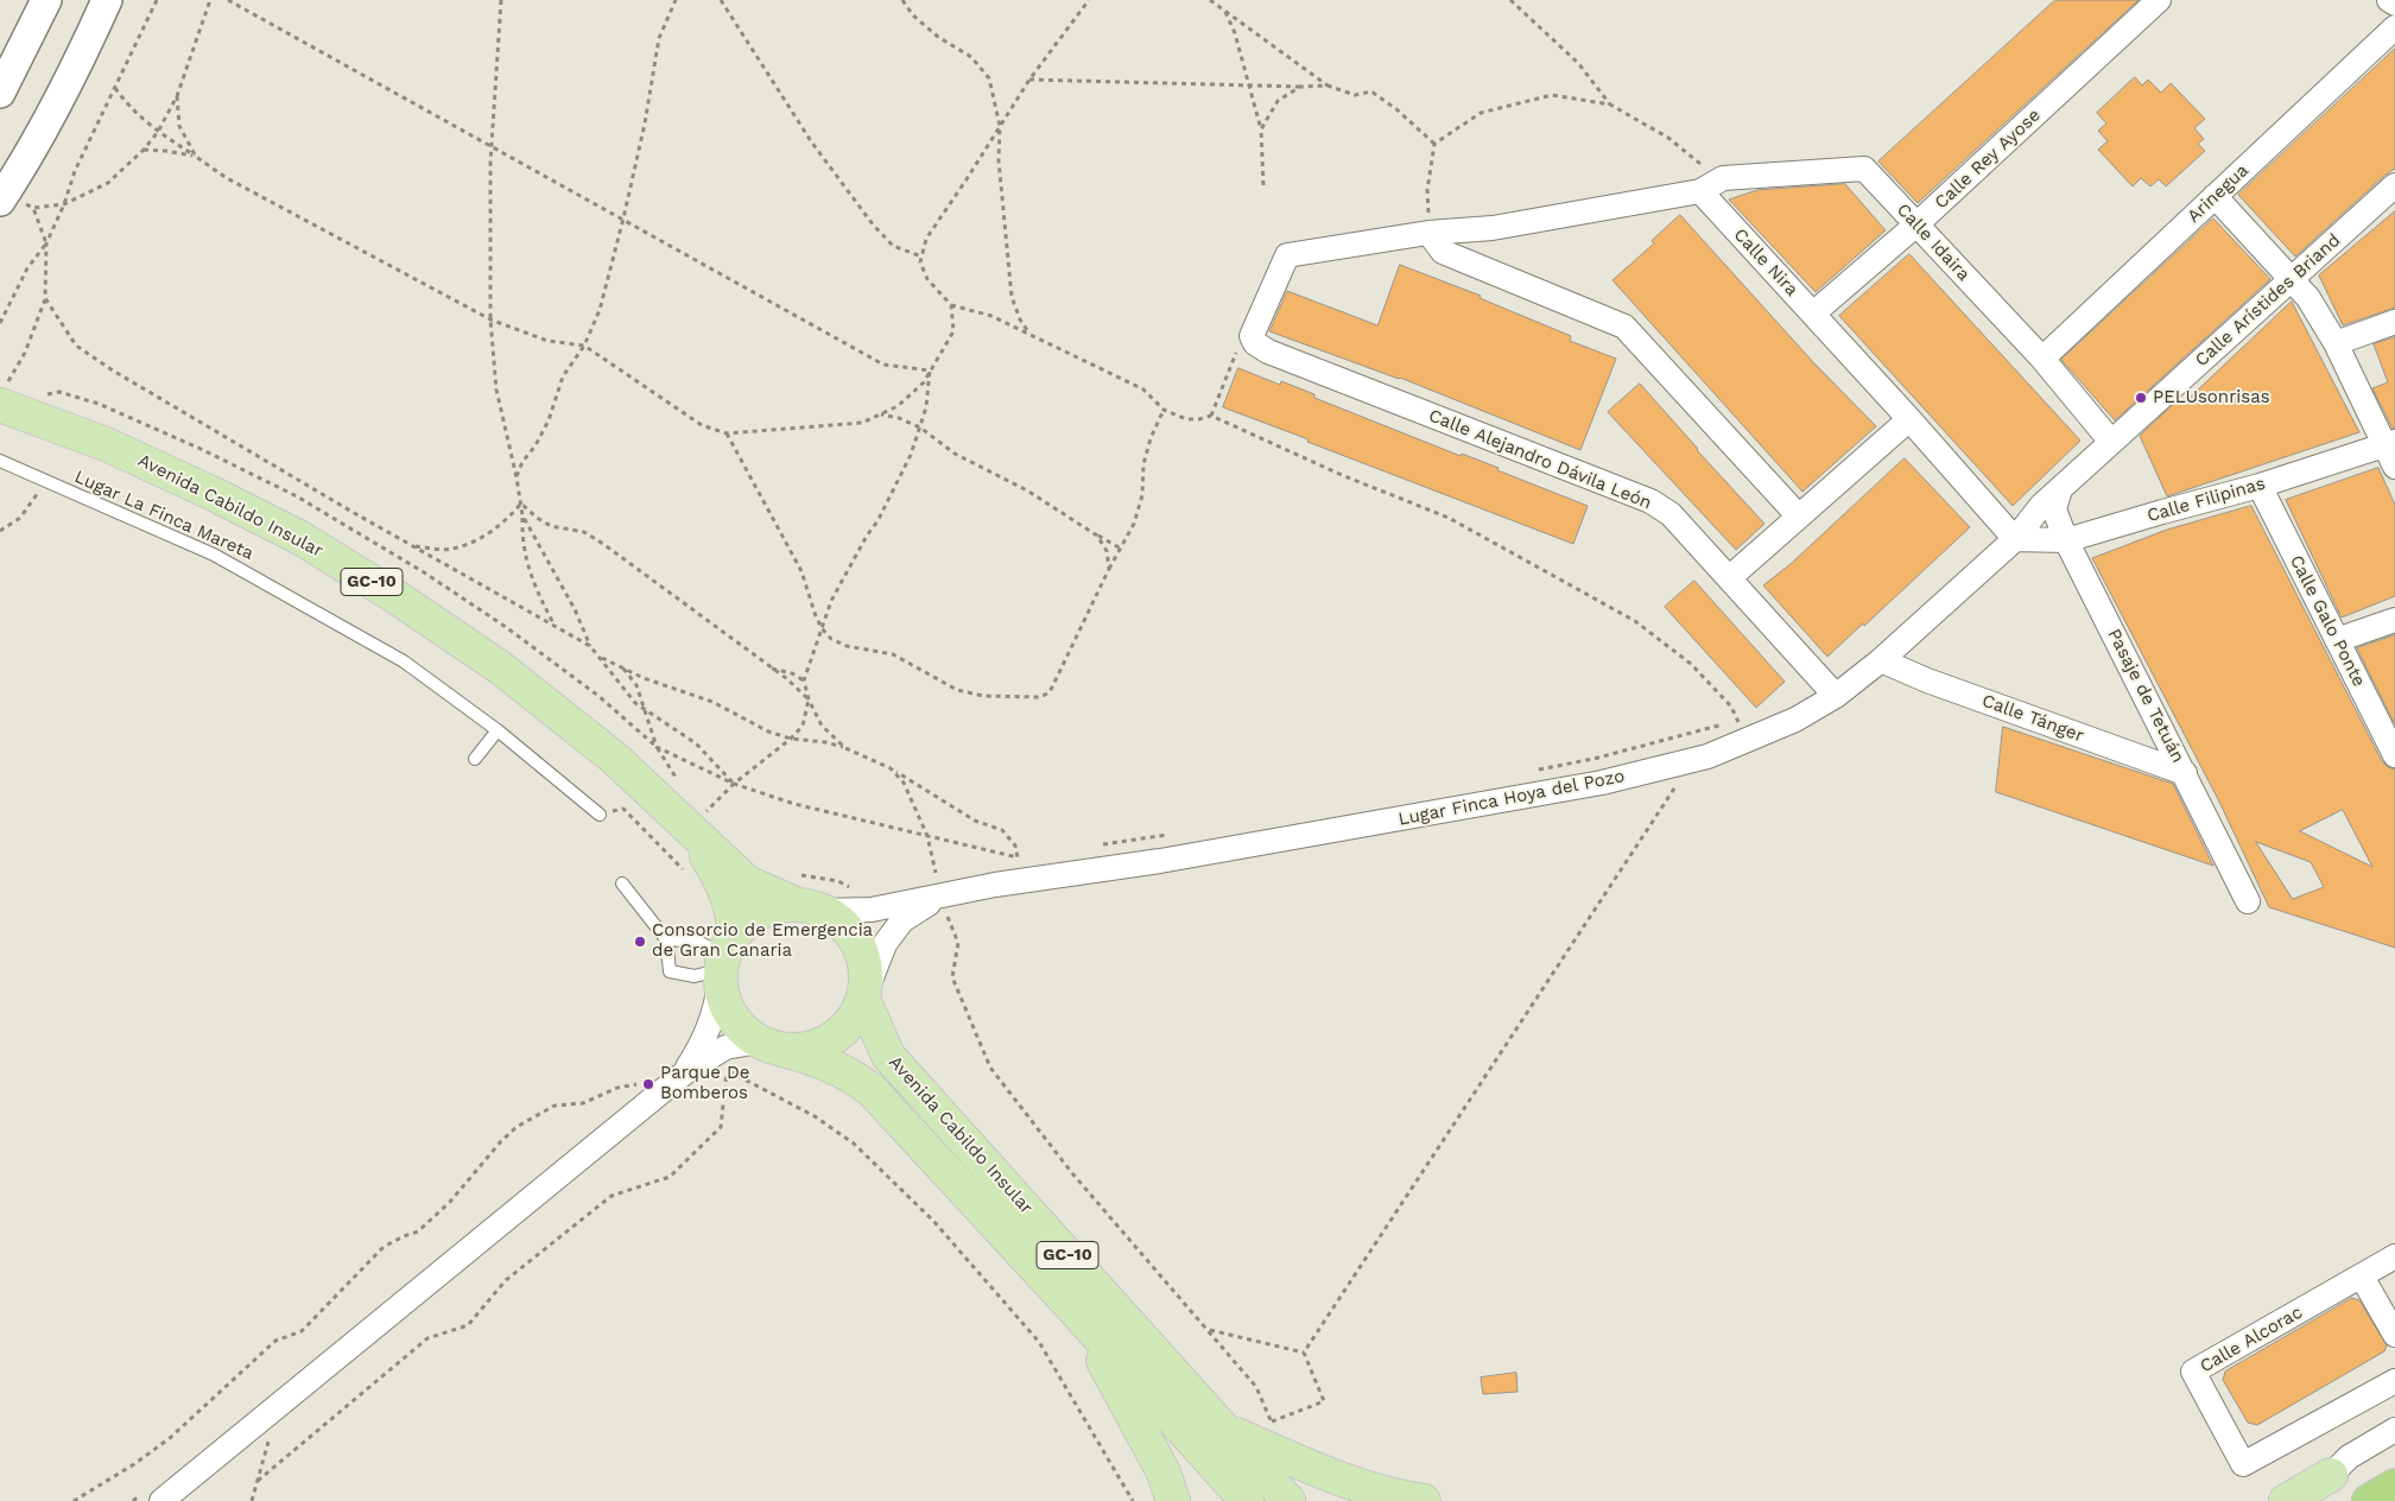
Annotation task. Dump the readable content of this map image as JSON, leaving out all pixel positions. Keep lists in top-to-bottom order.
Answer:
{
  "streets": {
    "main road": ["Avenida Cabildo Insular", "GC-10"],
    "street": [
      "Calle Rey Ayose",
      "Arinegua",
      "Calle Idaira",
      "Calle Nira",
      "Calle Arístides Briand",
      "Calle Alejandro Dávila León",
      "Calle Filipinas",
      "Calle Galo Ponte",
      "Pasaje de Tetuán",
      "Calle Tánger",
      "Lugar Finca Hoya del Pozo",
      "Calle Alcorac"
    ],
    "lane": ["Lugar La Finca Mareta"]
  },
  "crossings": [
    ["Calle Rey Ayose", "Calle Idaira"],
    ["Calle Rey Ayose", "Calle Nira"],
    ["Arinegua", "Calle Idaira"],
    ["Calle Idaira", "Calle Nira"],
    ["Calle Idaira", "Calle Arístides Briand"],
    ["Calle Nira", "Calle Arístides Briand"],
    ["Calle Nira", "Calle Filipinas"],
    ["Calle Nira", "Lugar Finca Hoya del Pozo"],
    ["Calle Arístides Briand", "Calle Filipinas"],
    ["Calle Arístides Briand", "Pasaje de Tetuán"],
    ["Calle Arístides Briand", "Lugar Finca Hoya del Pozo"],
    ["Calle Alejandro Dávila León", "Lugar Finca Hoya del Pozo"],
    ["Calle Filipinas", "Calle Galo Ponte"],
    ["Calle Filipinas", "Pasaje de Tetuán"],
    ["Calle Filipinas", "Lugar Finca Hoya del Pozo"],
    ["Avenida Cabildo Insular", "GC-10"],
    ["Avenida Cabildo Insular", "Lugar Finca Hoya del Pozo"],
    ["GC-10", "Lugar Finca Hoya del Pozo"],
    ["Pasaje de Tetuán", "Calle Tánger"],
    ["Calle Tánger", "Lugar Finca Hoya del Pozo"]
  ],
  "places": ["PELUsonrisas", "Consorcio de Emergencia de Gran Canaria", "Parque De Bomberos"]
}
